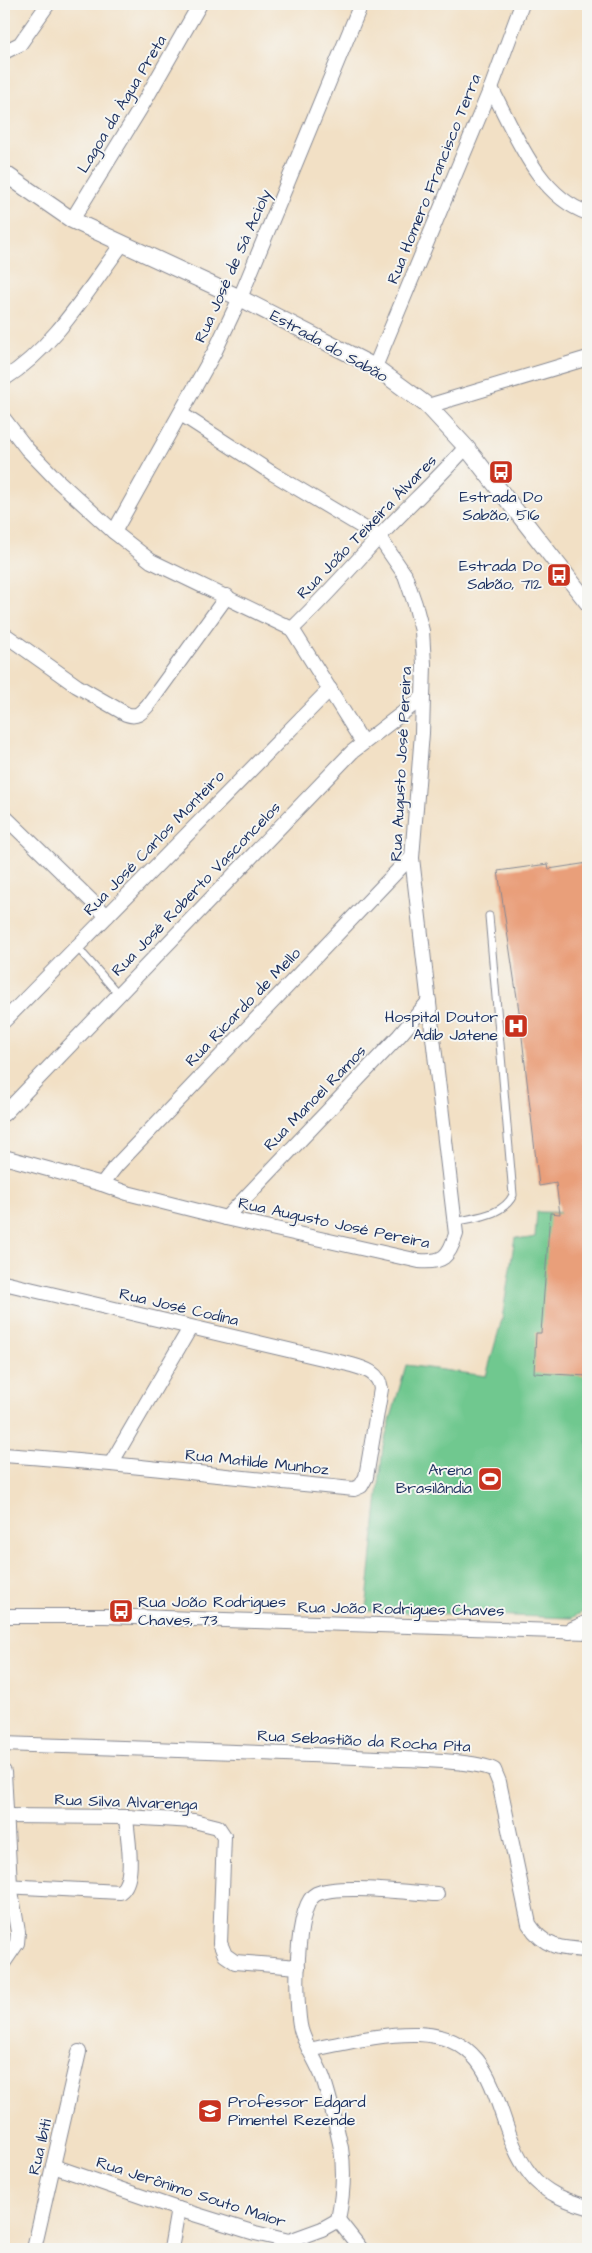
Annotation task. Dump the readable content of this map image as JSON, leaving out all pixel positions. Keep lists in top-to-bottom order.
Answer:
{
  "streets": {
    "street": [
      "Lagoa da Àgua Preta",
      "Rua Homero Francisco Terra",
      "Rua José de Sá Acioly",
      "Estrada do Sabão",
      "Rua João Teixeira Álvares",
      "Rua Augusto José Pereira",
      "Rua José Carlos Monteiro",
      "Rua José Roberto Vasconcelos",
      "Rua Ricardo de Mello",
      "Rua Manoel Ramos",
      "Rua José Codina",
      "Rua Matilde Munhoz",
      "Rua João Rodrigues Chaves",
      "Rua Sebastião da Rocha Pita",
      "Rua Silva Alvarenga",
      "Rua Ibiti",
      "Rua Jerônimo Souto Maior"
    ]
  },
  "crossings": [
    ["Lagoa da Àgua Preta", "Estrada do Sabão"],
    ["Rua Homero Francisco Terra", "Estrada do Sabão"],
    ["Rua José de Sá Acioly", "Estrada do Sabão"],
    ["Rua José de Sá Acioly", "Rua Augusto José Pereira"],
    ["Estrada do Sabão", "Rua João Teixeira Álvares"],
    ["Rua João Teixeira Álvares", "Rua Augusto José Pereira"],
    ["Rua Augusto José Pereira", "Rua José Roberto Vasconcelos"],
    ["Rua Augusto José Pereira", "Rua Ricardo de Mello"],
    ["Rua Augusto José Pereira", "Rua Manoel Ramos"],
    ["Rua José Codina", "Rua Matilde Munhoz"],
    ["Rua Ibiti", "Rua Jerônimo Souto Maior"]
  ],
  "places": {
    "bus stop": ["Estrada Do Sabão, 516", "Estrada Do Sabão, 712", "Rua João Rodrigues Chaves, 73"],
    "hospital": ["Hospital Doutor Adib Jatene"],
    "sports": ["Arena Brasilândia"],
    "school or university": ["Professor Edgard Pimentel Rezende"]
  }
}
